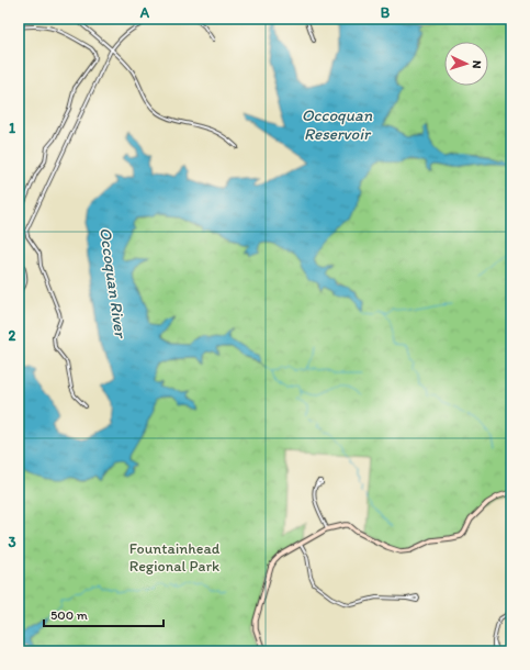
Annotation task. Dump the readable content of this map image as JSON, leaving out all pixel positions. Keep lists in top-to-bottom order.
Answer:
{
  "water": ["Occoquan Reservoir", "Occoquan River"],
  "parks": ["Fountainhead Regional Park"],
  "scale_bar": "500 m",
  "north": "right",
  "grid": {
    "columns": ["A", "B"],
    "rows": ["1", "2", "3"]
  }
}
